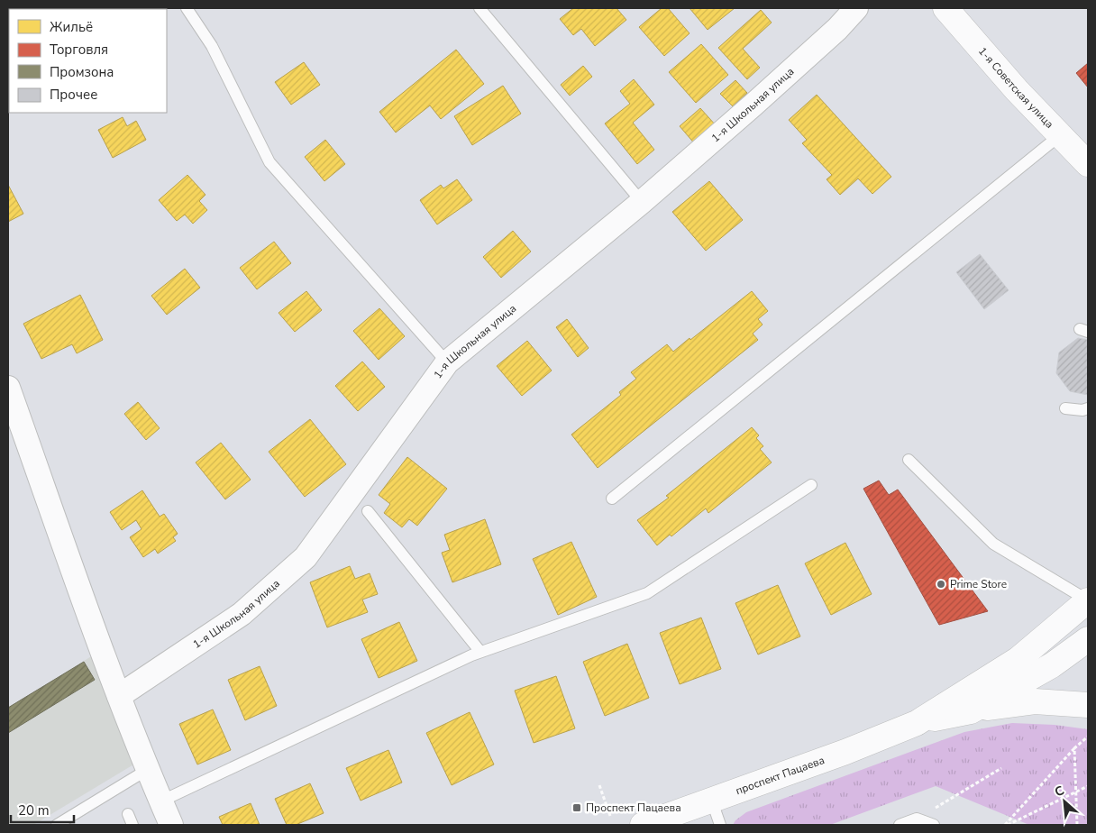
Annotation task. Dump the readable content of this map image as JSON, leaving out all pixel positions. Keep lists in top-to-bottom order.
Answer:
{
  "streets": {
    "main road": ["1-я Советская улица", "проспект Пацаева"],
    "street": ["1-я Школьная улица"]
  },
  "places": {
    "other": ["Prime Store"],
    "transit": ["Проспект Пацаева"]
  },
  "legend": [
    "Жильё",
    "Торговля",
    "Промзона",
    "Прочее"
  ],
  "scale_bar": "20 m",
  "north": "top left"
}
